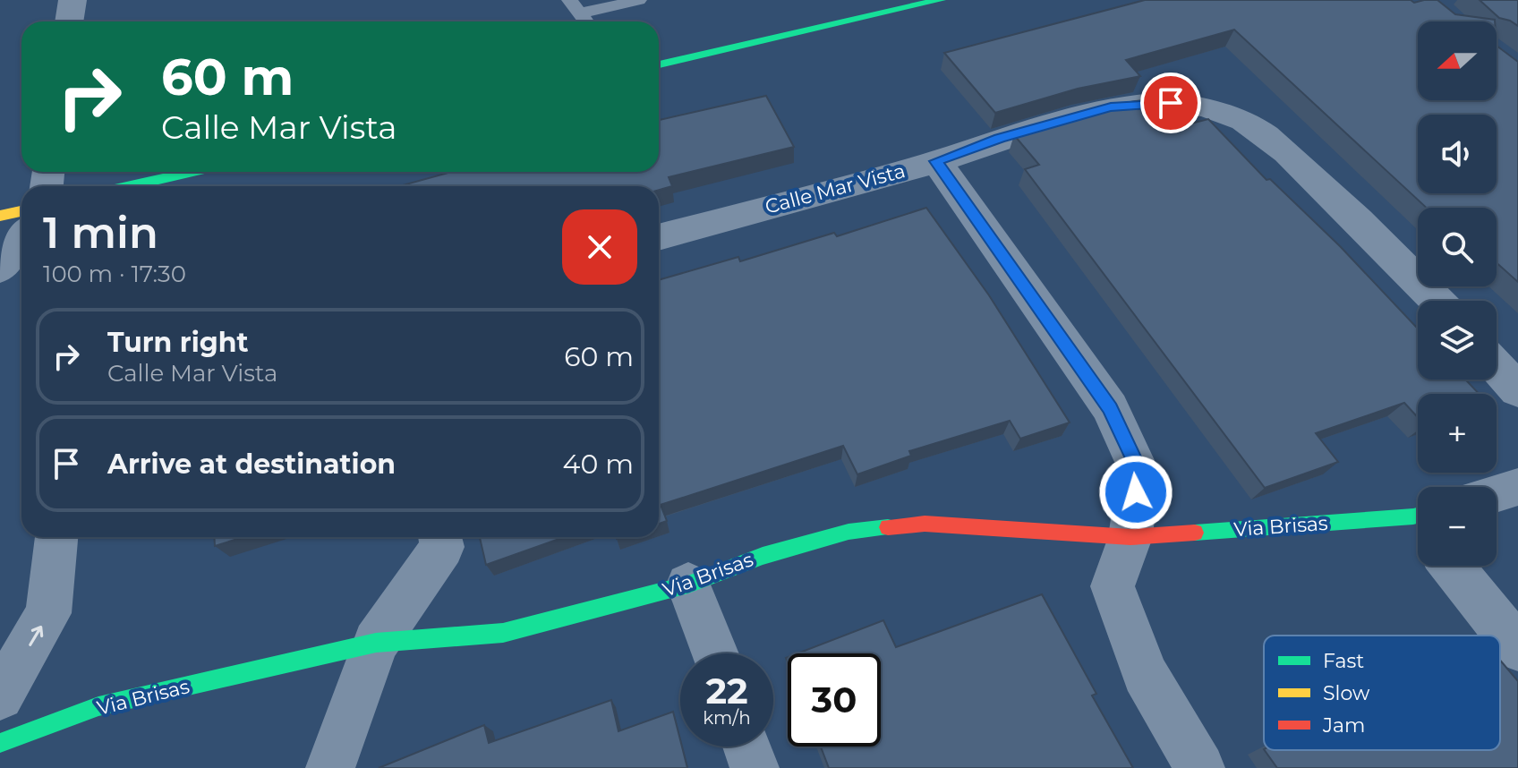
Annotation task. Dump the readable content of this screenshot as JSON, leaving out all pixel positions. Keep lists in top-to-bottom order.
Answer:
{
  "streets": {
    "street": ["Calle Mar Vista", "Via Brisas"]
  },
  "legend": ["Fast", "Slow", "Jam"],
  "north": "left",
  "page": {
    "map_buttons": ["+", "−"],
    "turn": ["60 m", "Calle Mar Vista"],
    "heading": ["1 min", "100 m · 17:30"],
    "list": [
      {
        "name": "Turn right",
        "note": "Calle Mar Vista",
        "value": "60 m"
      },
      {
        "name": "Arrive at destination",
        "value": "40 m"
      }
    ],
    "speed": "22 km/h",
    "limit": "30"
  }
}
